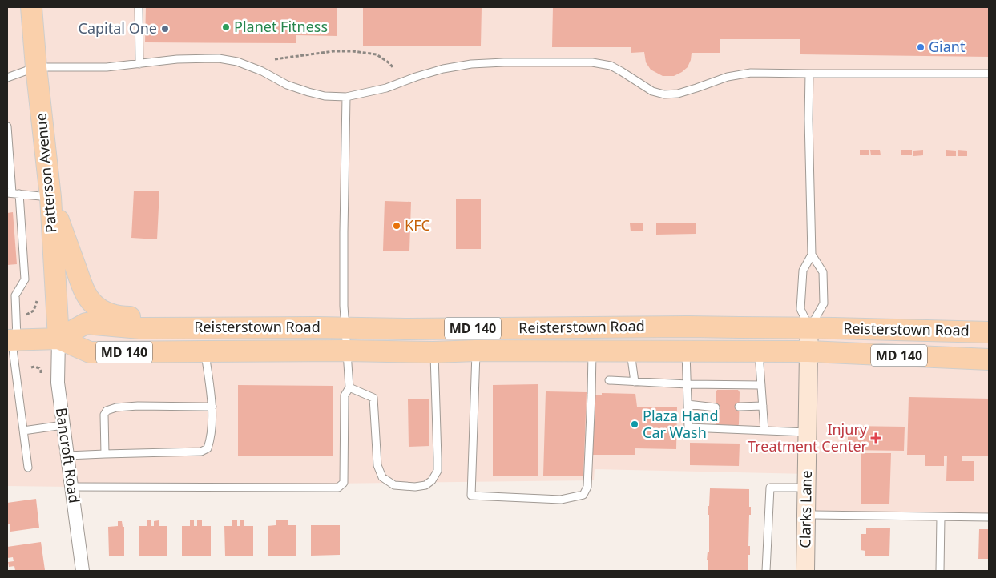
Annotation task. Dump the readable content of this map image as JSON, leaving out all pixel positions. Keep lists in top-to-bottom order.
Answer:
{
  "streets": {
    "main road": ["Patterson Avenue", "Reisterstown Road", "MD 140"],
    "street": ["Bancroft Road", "Clarks Lane"]
  },
  "crossings": [
    ["Patterson Avenue", "Reisterstown Road"],
    ["Patterson Avenue", "Bancroft Road"],
    ["Reisterstown Road", "Bancroft Road"],
    ["Reisterstown Road", "Clarks Lane"]
  ],
  "places": {
    "other": [
      "Planet Fitness",
      "Capital One",
      "Giant",
      "KFC",
      "Plaza Hand Car Wash"
    ],
    "health": ["Injury Treatment Center"]
  }
}
